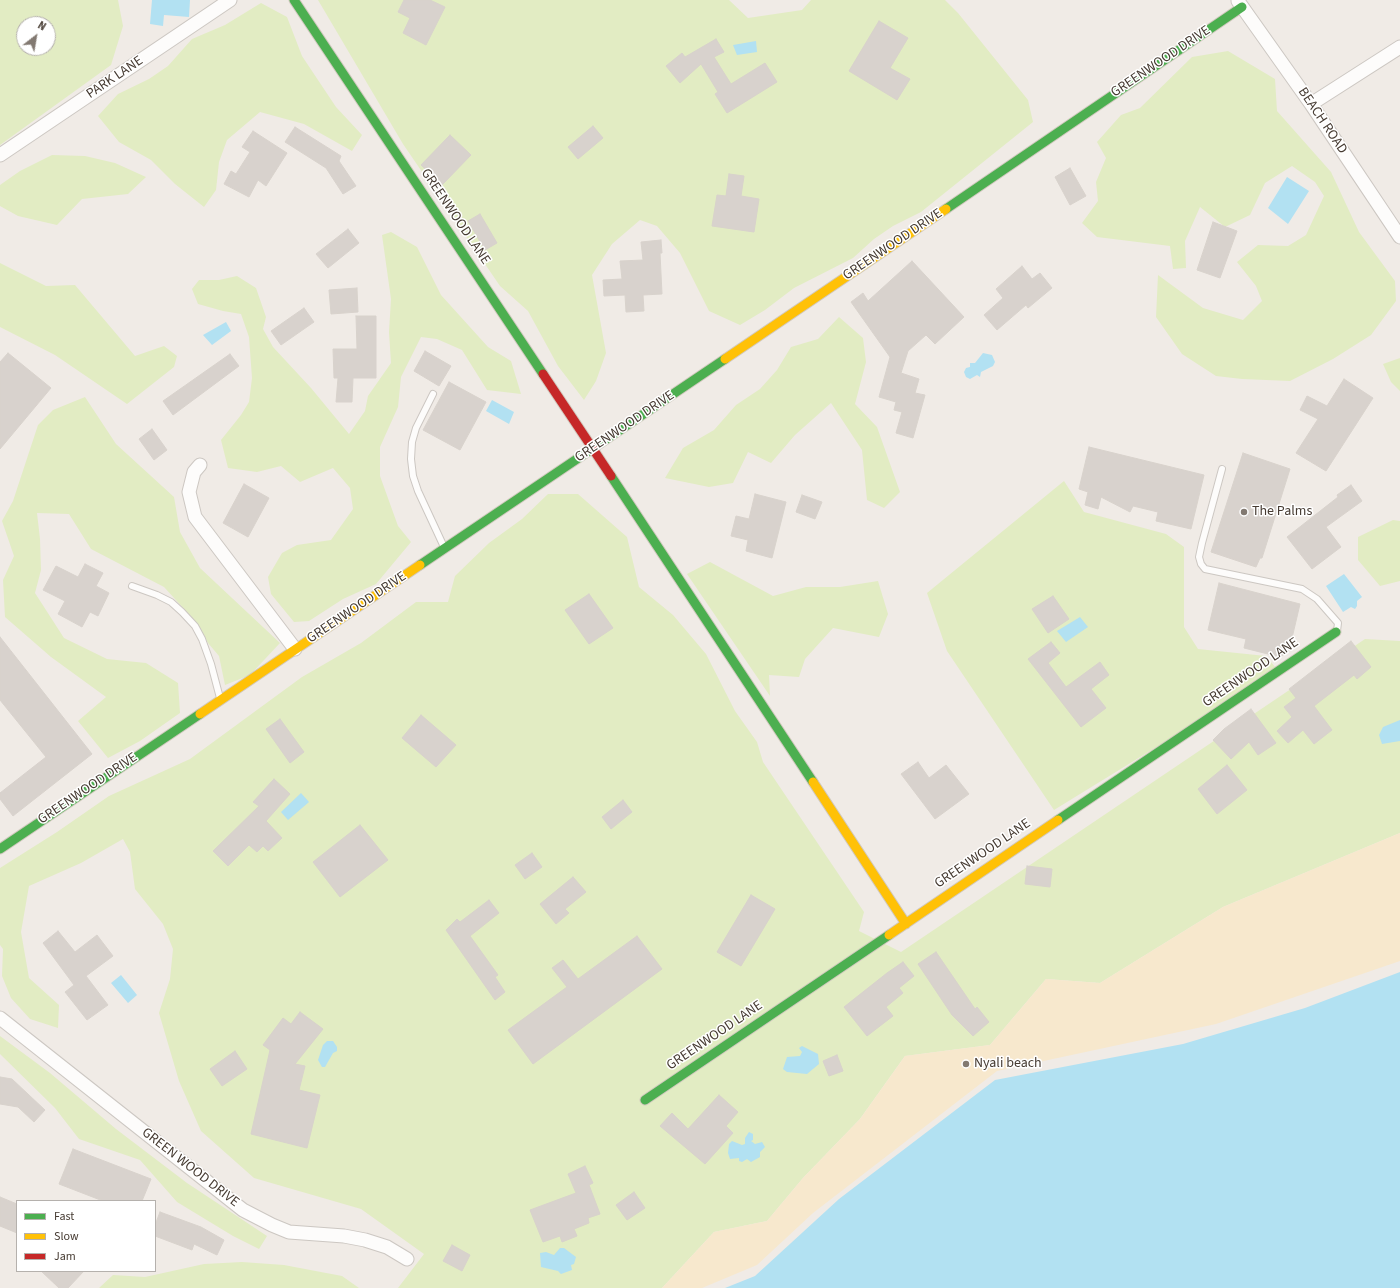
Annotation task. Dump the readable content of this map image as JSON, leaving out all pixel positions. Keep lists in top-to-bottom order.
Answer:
{
  "streets": {
    "street": [
      "GREENWOOD DRIVE",
      "PARK LANE",
      "BEACH ROAD",
      "GREENWOOD LANE",
      "GREEN WOOD DRIVE"
    ]
  },
  "crossings": [
    ["GREENWOOD DRIVE", "BEACH ROAD"],
    ["GREENWOOD DRIVE", "GREENWOOD LANE"]
  ],
  "places": ["The Palms", "Nyali beach"],
  "legend": ["Fast", "Slow", "Jam"],
  "north": "top right"
}
